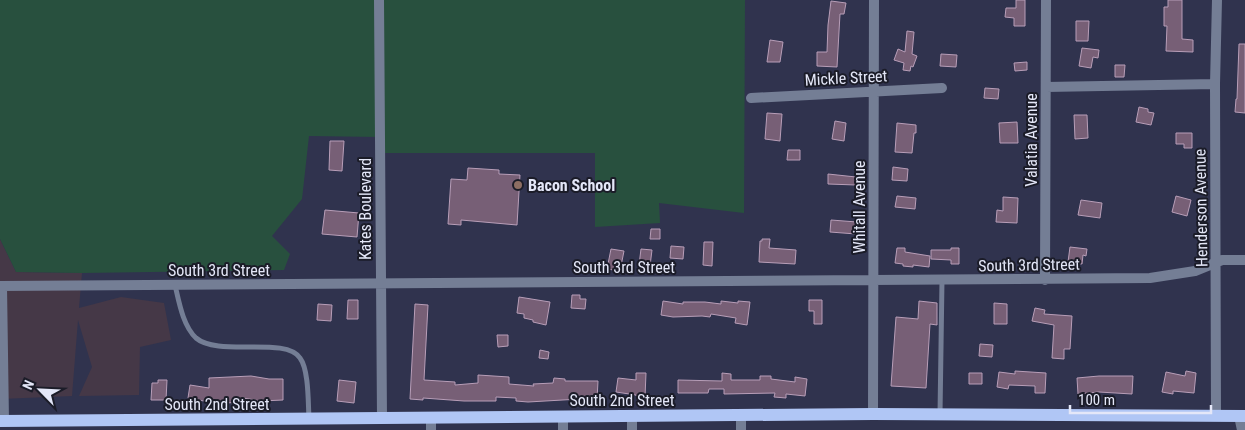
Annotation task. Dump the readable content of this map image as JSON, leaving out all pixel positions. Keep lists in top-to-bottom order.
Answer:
{
  "streets": {
    "main road": ["South 2nd Street"],
    "street": [
      "Mickle Street",
      "Valatia Avenue",
      "Whitall Avenue",
      "Henderson Avenue",
      "Kates Boulevard",
      "South 3rd Street"
    ]
  },
  "crossings": [
    ["Mickle Street", "Whitall Avenue"],
    ["Valatia Avenue", "South 3rd Street"],
    ["Whitall Avenue", "South 3rd Street"],
    ["Whitall Avenue", "South 2nd Street"],
    ["Henderson Avenue", "South 3rd Street"],
    ["Henderson Avenue", "South 2nd Street"],
    ["Kates Boulevard", "South 3rd Street"],
    ["Kates Boulevard", "South 2nd Street"]
  ],
  "places": ["Bacon School"],
  "scale_bar": "100 m",
  "north": "top left"
}
